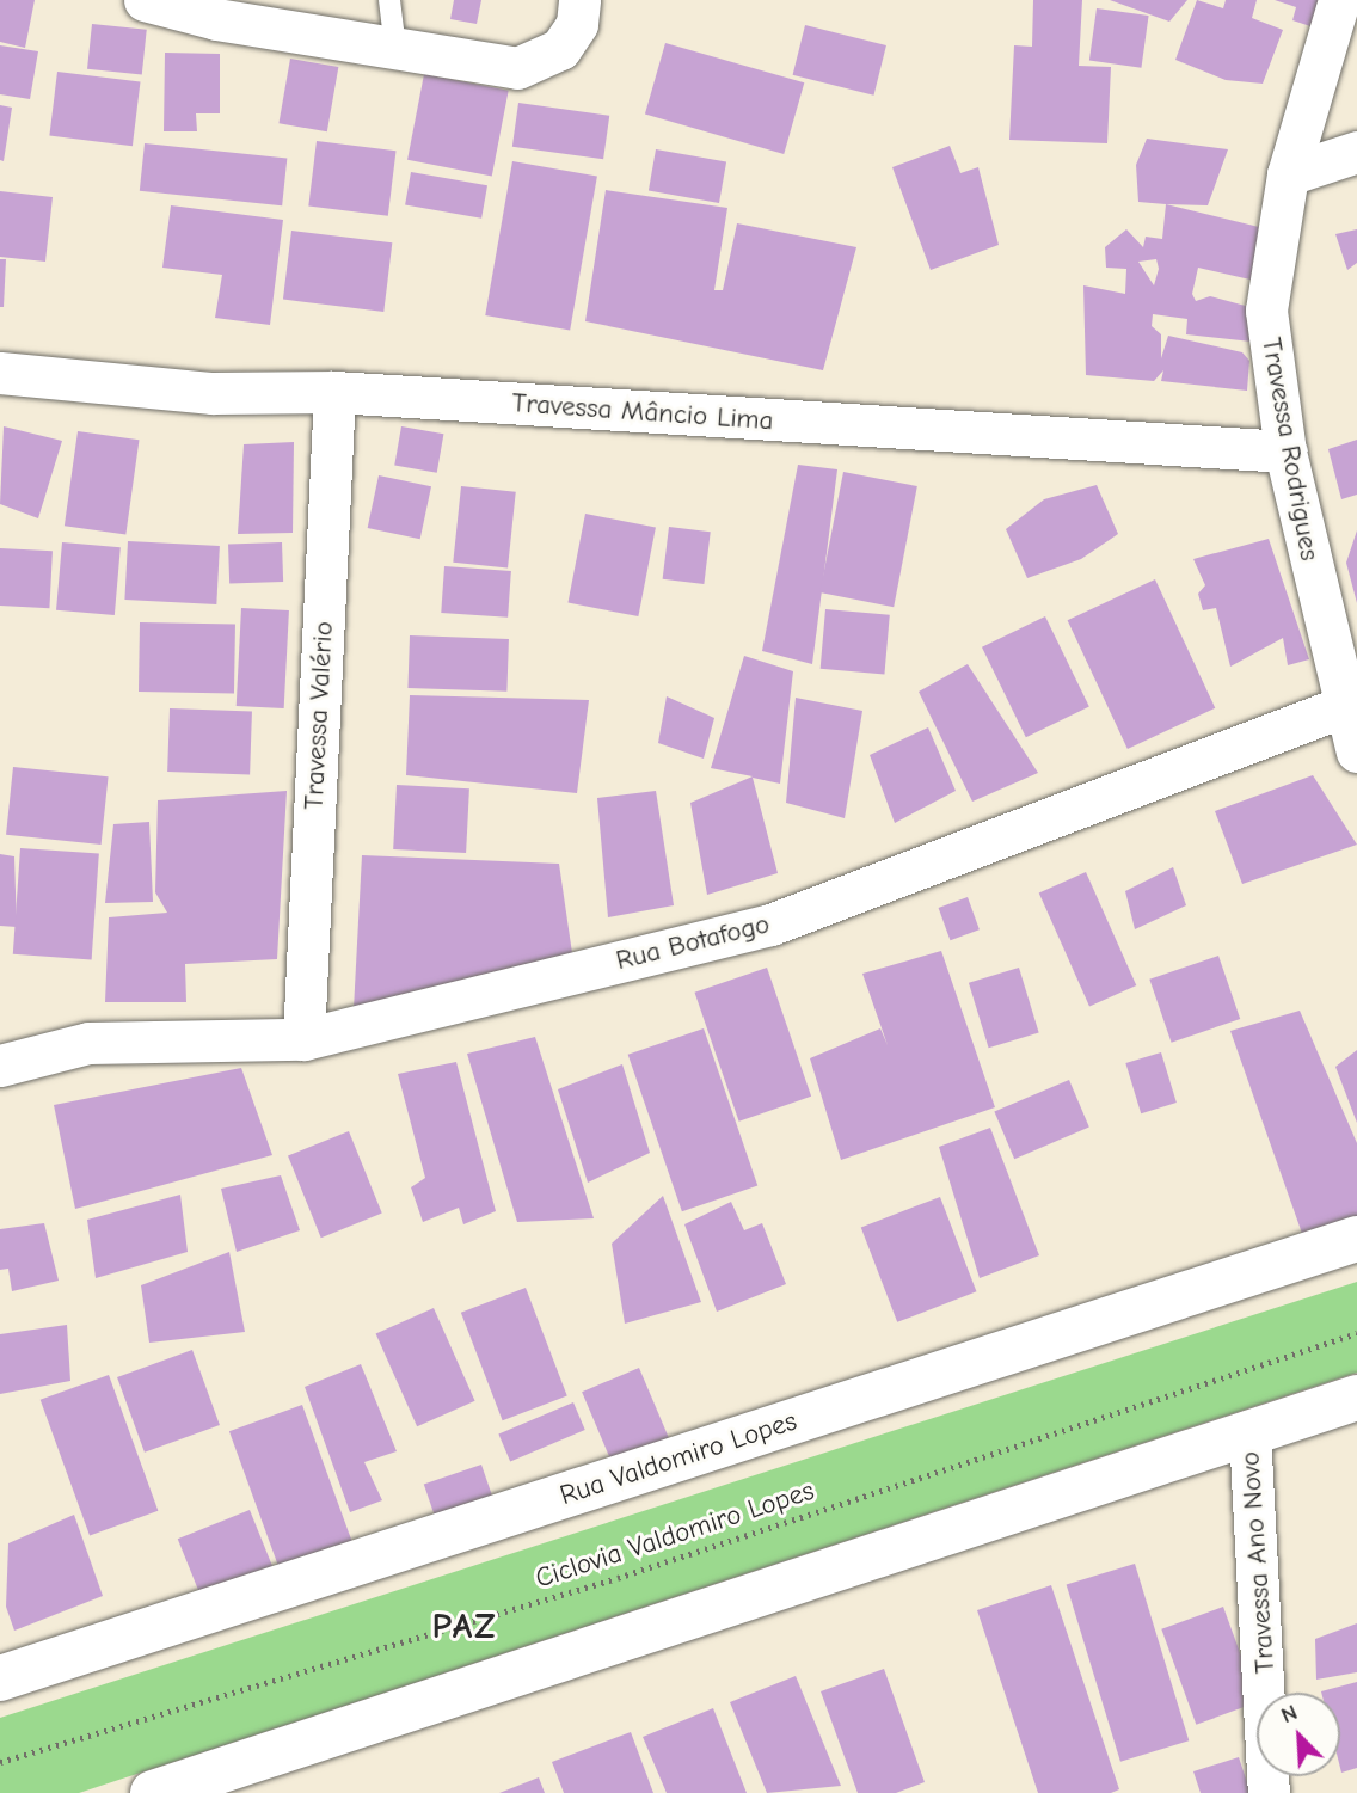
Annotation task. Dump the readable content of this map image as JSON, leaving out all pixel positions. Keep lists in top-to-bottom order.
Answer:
{
  "streets": {
    "street": [
      "Travessa Mâncio Lima",
      "Travessa Rodrigues",
      "Travessa Valério",
      "Rua Botafogo",
      "Rua Valdomiro Lopes",
      "Travessa Ano Novo"
    ],
    "path": ["Ciclovia Valdomiro Lopes"]
  },
  "crossings": [
    ["Travessa Mâncio Lima", "Travessa Rodrigues"],
    ["Travessa Mâncio Lima", "Travessa Valério"],
    ["Travessa Rodrigues", "Rua Botafogo"],
    ["Travessa Valério", "Rua Botafogo"]
  ],
  "districts": ["PAZ"],
  "north": "top left"
}
